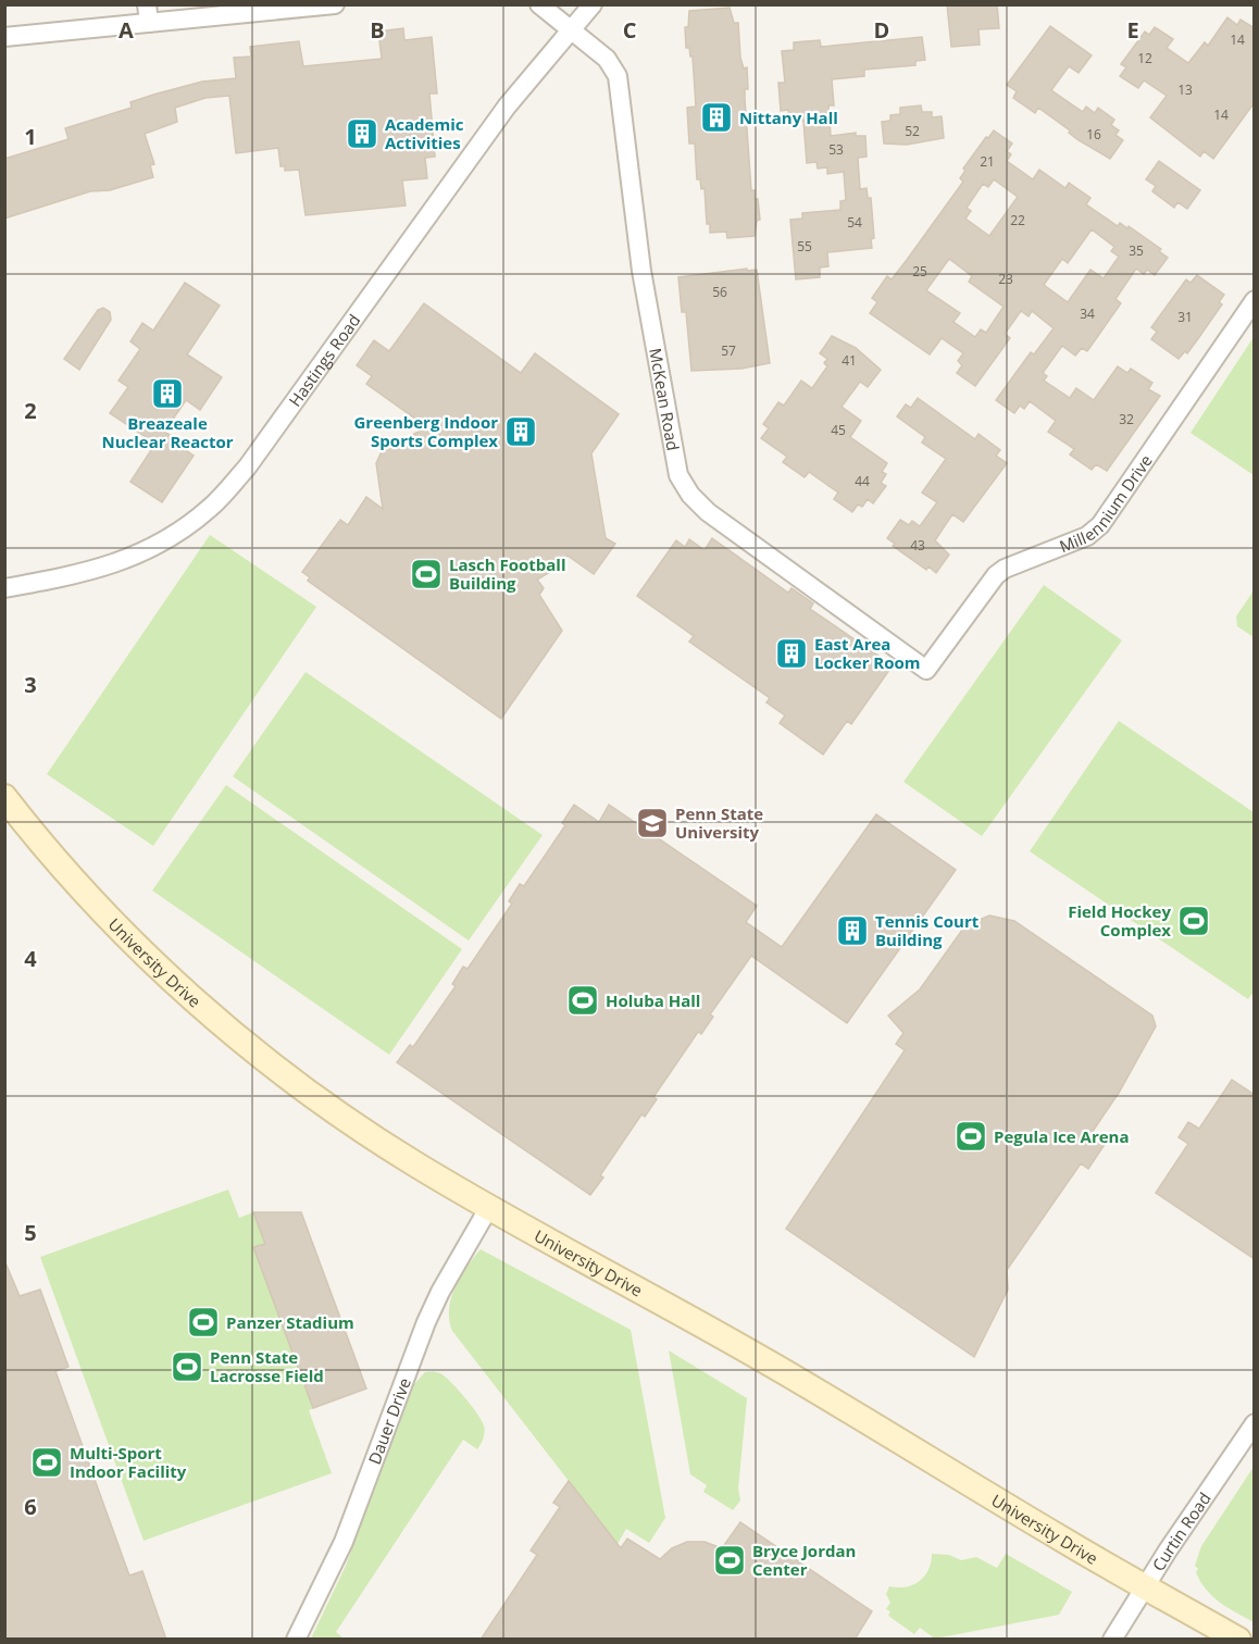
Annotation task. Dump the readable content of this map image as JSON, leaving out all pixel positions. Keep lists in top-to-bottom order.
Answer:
{
  "streets": {
    "main road": ["University Drive"],
    "street": [
      "Hastings Road",
      "McKean Road",
      "Millennium Drive",
      "Dauer Drive",
      "Curtin Road"
    ]
  },
  "crossings": [
    ["Hastings Road", "McKean Road"],
    ["McKean Road", "Millennium Drive"],
    ["University Drive", "Dauer Drive"],
    ["University Drive", "Curtin Road"]
  ],
  "places": {
    "building": [
      "Nittany Hall",
      "Academic Activities",
      "Breazeale Nuclear Reactor",
      "Greenberg Indoor Sports Complex",
      "East Area Locker Room",
      "Tennis Court Building"
    ],
    "sports": [
      "Lasch Football Building",
      "Field Hockey Complex",
      "Holuba Hall",
      "Pegula Ice Arena",
      "Panzer Stadium",
      "Penn State Lacrosse Field",
      "Multi-Sport Indoor Facility",
      "Bryce Jordan Center"
    ],
    "school or university": ["Penn State University"]
  },
  "house_numbers": [
    "14",
    "12",
    "13",
    "14",
    "52",
    "16",
    "53",
    "21",
    "22",
    "54",
    "55",
    "35",
    "25",
    "23",
    "56",
    "34",
    "31",
    "57",
    "41",
    "32",
    "45",
    "44",
    "43"
  ],
  "grid": {
    "columns": [
      "A",
      "B",
      "C",
      "D",
      "E"
    ],
    "rows": [
      "1",
      "2",
      "3",
      "4",
      "5",
      "6"
    ]
  }
}
